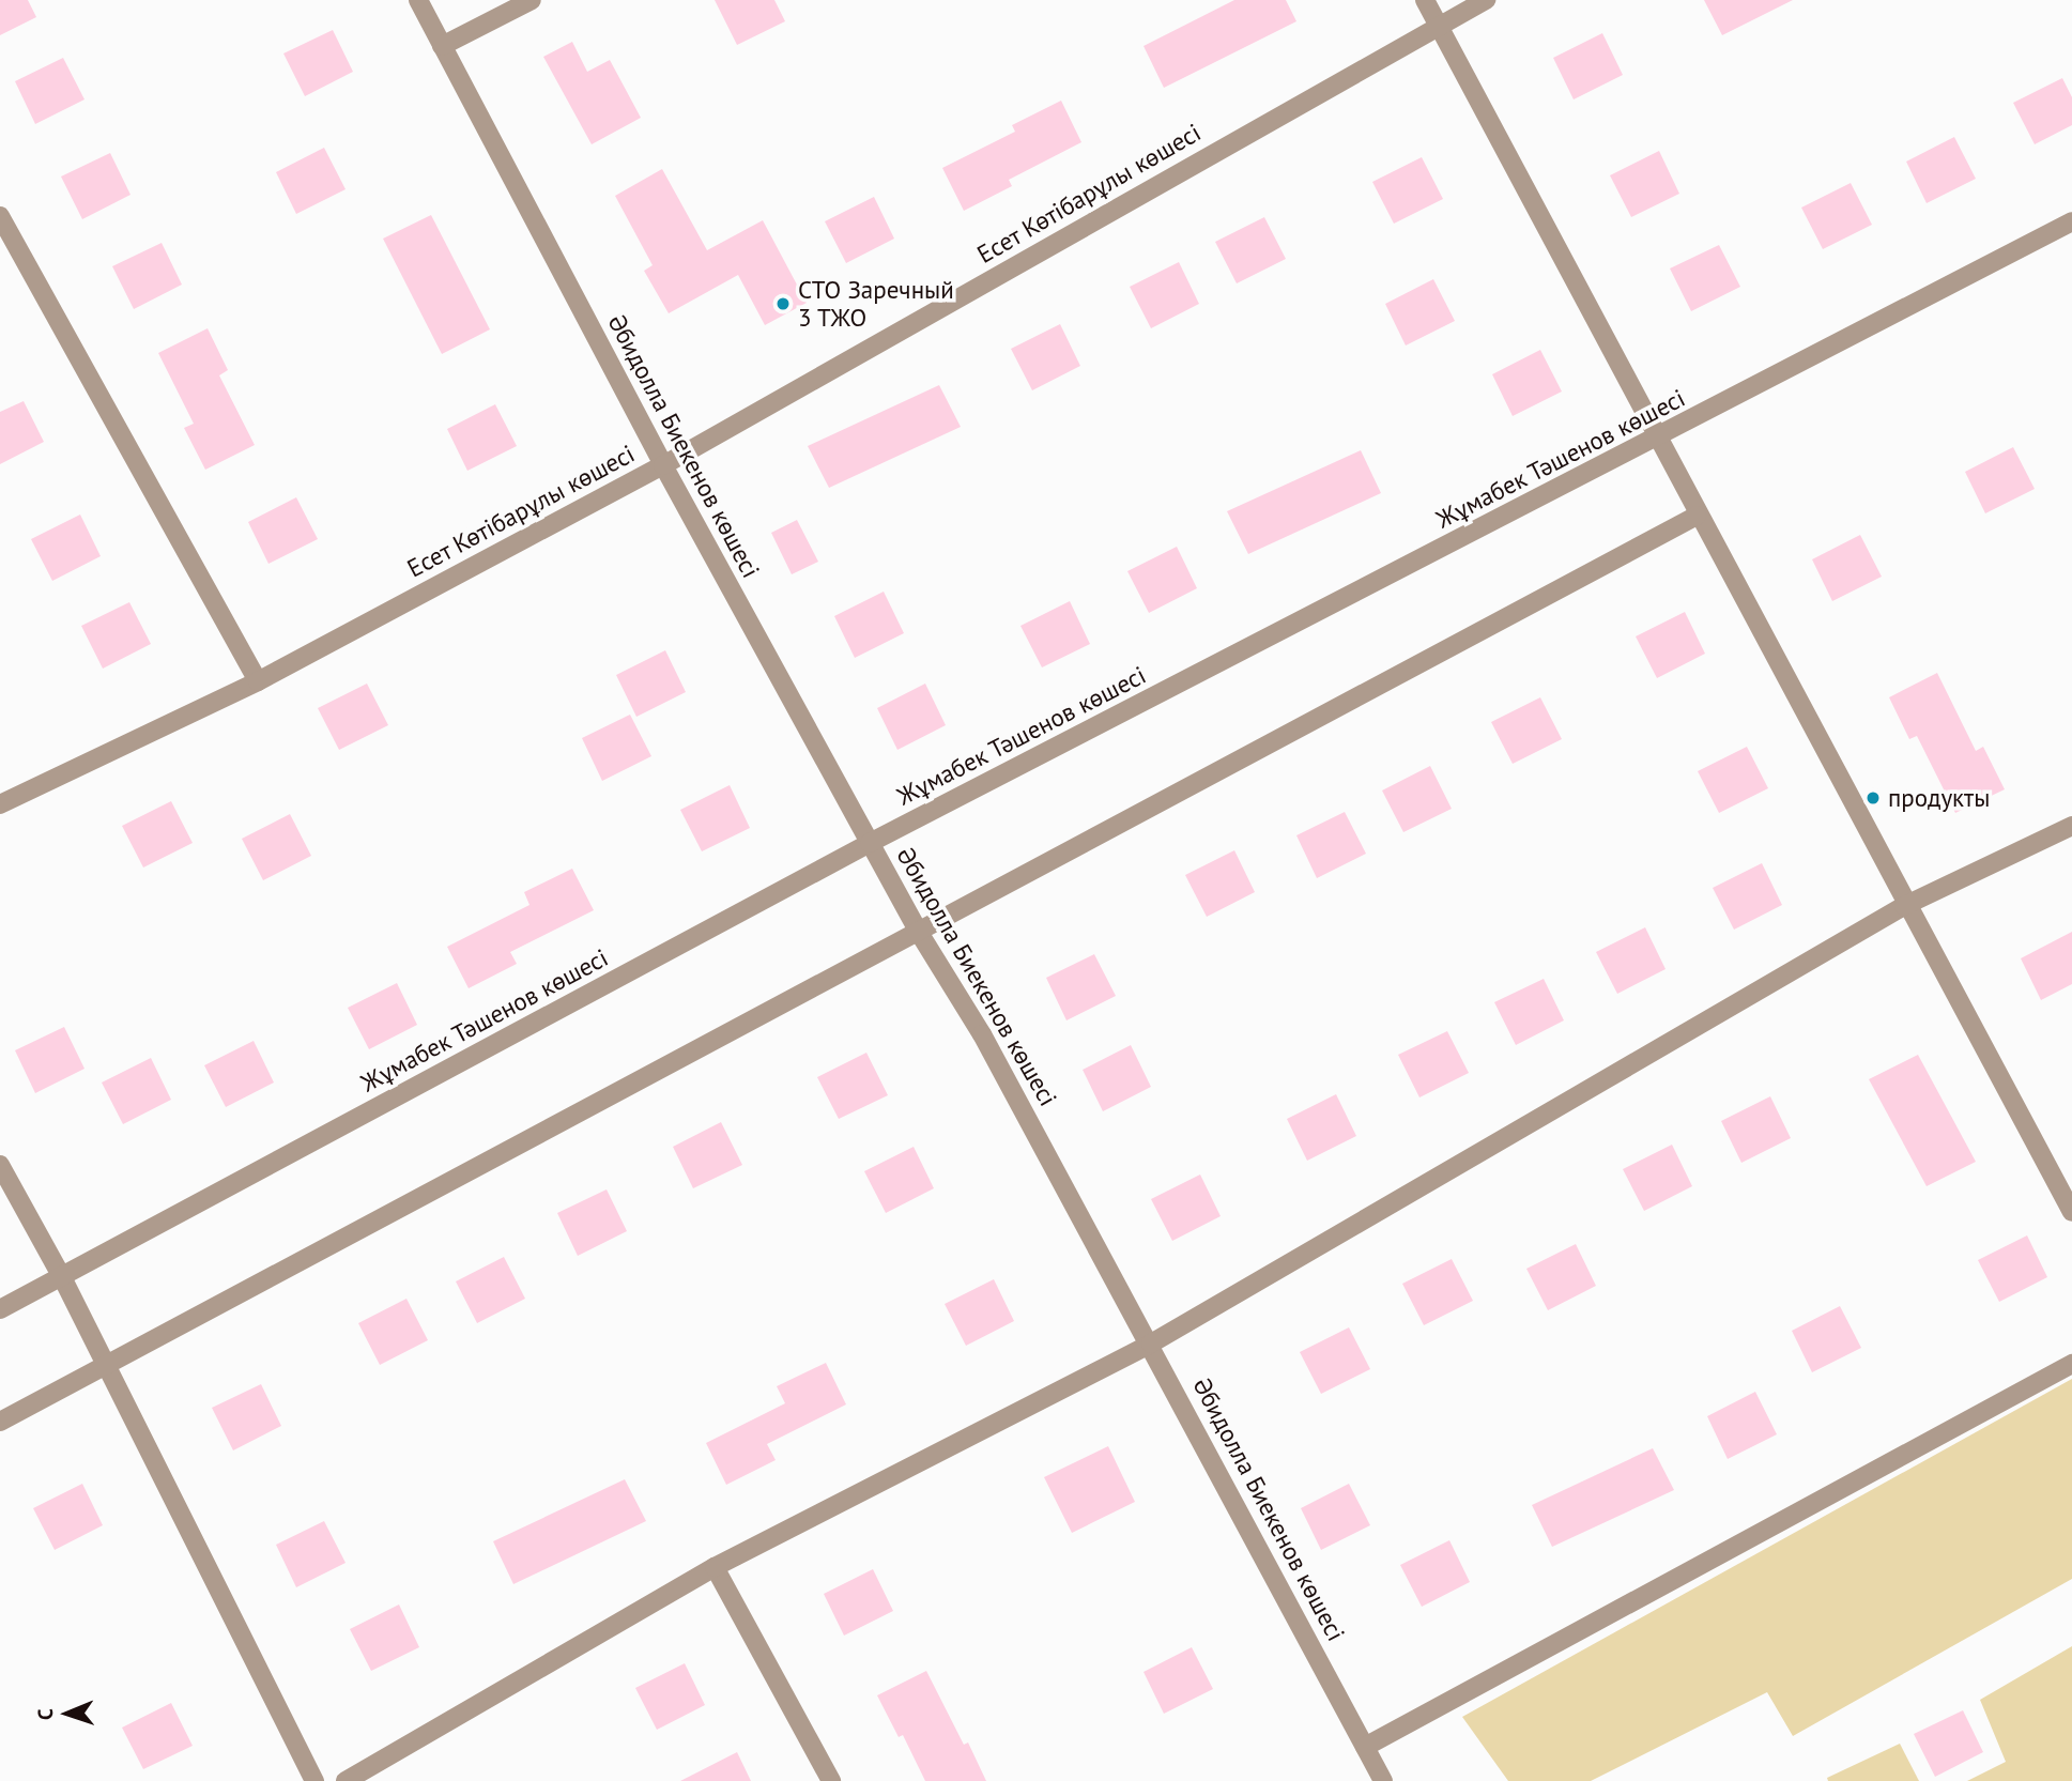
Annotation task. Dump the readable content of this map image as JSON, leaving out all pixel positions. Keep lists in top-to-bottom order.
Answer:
{
  "streets": {
    "street": ["Есет Көтібарұлы көшесі", "Әбидолла Биекенов көшесі", "Жұмабек Тәшенов көшесі"]
  },
  "crossings": [
    ["Есет Көтібарұлы көшесі", "Әбидолла Биекенов көшесі"],
    ["Әбидолла Биекенов көшесі", "Жұмабек Тәшенов көшесі"]
  ],
  "places": ["СТО Заречный 3 ТЖО", "продукты"],
  "north": "left"
}
